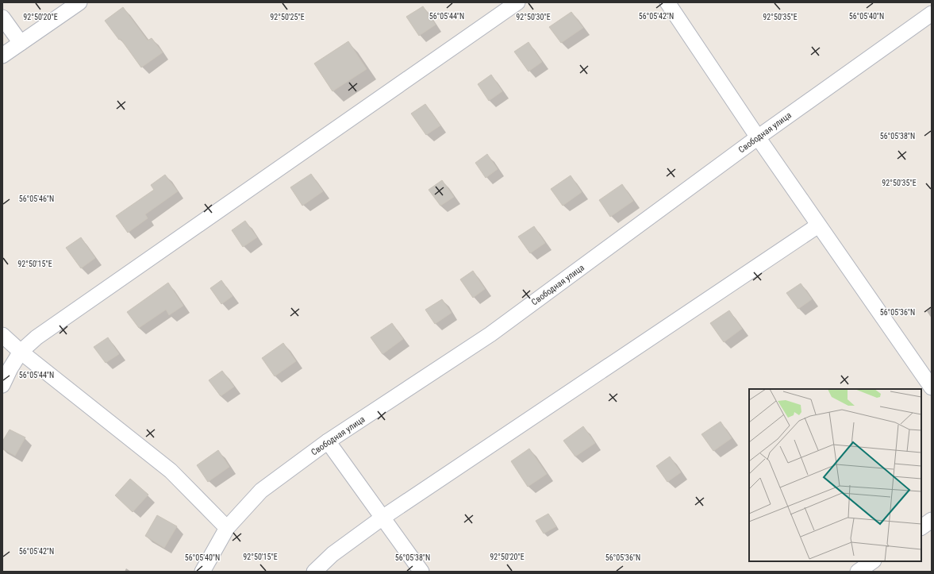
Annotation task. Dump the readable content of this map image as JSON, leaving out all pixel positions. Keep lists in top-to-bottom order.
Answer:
{
  "streets": {
    "street": ["Свободная улица"]
  },
  "coordinates": [
    "56°05'44\"N",
    "56°05'42\"N",
    "56°05'40\"N",
    "92°50'20\"E",
    "92°50'25\"E",
    "92°50'30\"E",
    "92°50'35\"E",
    "56°05'38\"N",
    "56°05'46\"N",
    "92°50'15\"E",
    "56°05'36\"N"
  ]
}
